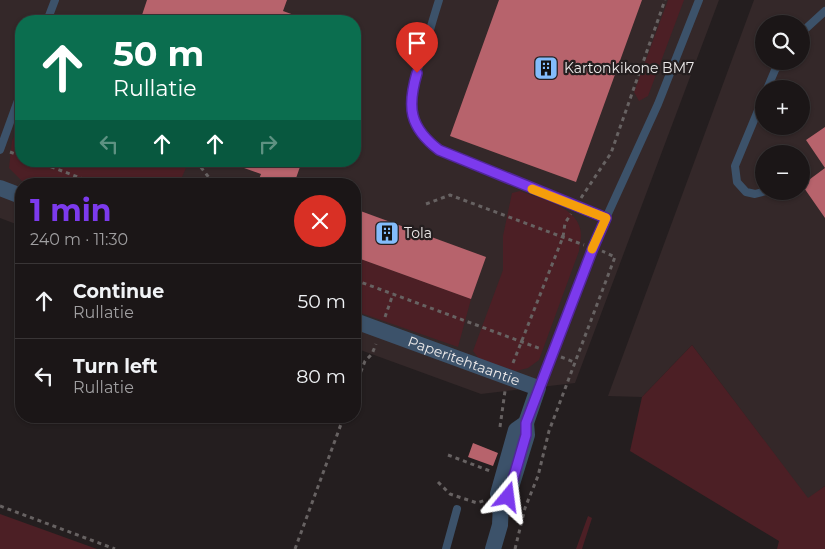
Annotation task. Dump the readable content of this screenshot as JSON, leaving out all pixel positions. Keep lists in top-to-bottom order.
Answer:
{
  "streets": {
    "street": ["Paperitehtaantie"]
  },
  "places": {
    "building": ["Kartonkikone BM7", "Tola"]
  },
  "page": {
    "map_buttons": ["+", "−"],
    "turn": ["50 m", "Rullatie"],
    "heading": ["1 min", "240 m · 11:30"],
    "list": [
      {
        "name": "Continue",
        "note": "Rullatie",
        "value": "50 m"
      },
      {
        "name": "Turn left",
        "note": "Rullatie",
        "value": "80 m"
      }
    ]
  }
}
